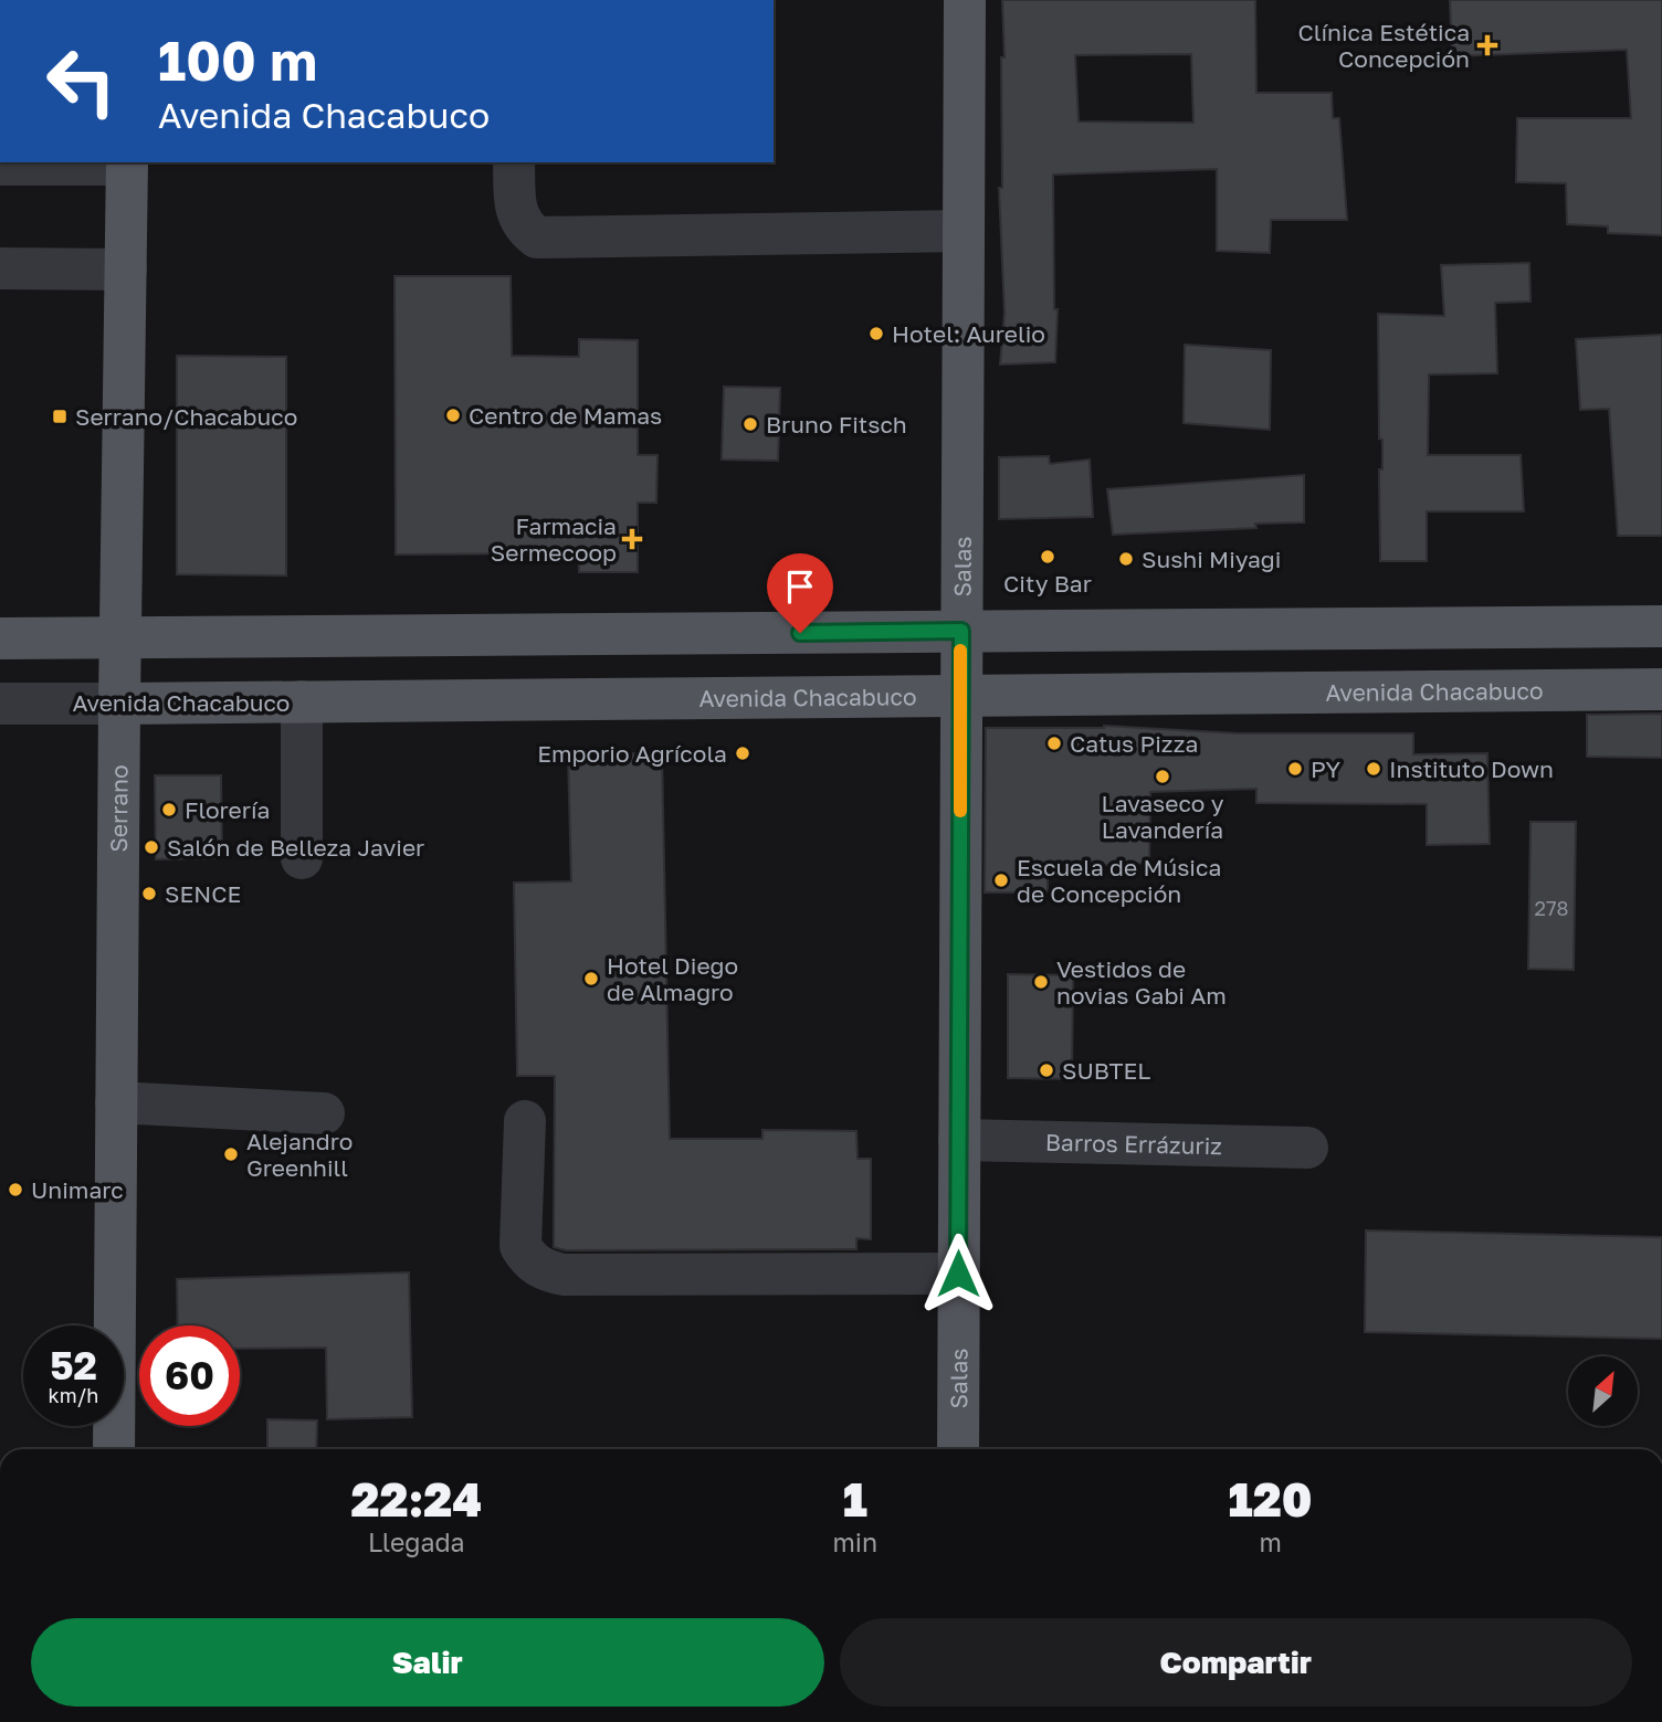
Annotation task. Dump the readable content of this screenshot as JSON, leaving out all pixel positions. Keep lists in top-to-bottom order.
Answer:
{
  "streets": {
    "main road": ["Salas", "Avenida Chacabuco", "Serrano"],
    "street": ["Barros Errázuriz"]
  },
  "crossings": [
    ["Salas", "Avenida Chacabuco"],
    ["Salas", "Barros Errázuriz"],
    ["Avenida Chacabuco", "Serrano"]
  ],
  "places": {
    "health": ["Clínica Estética Concepción", "Farmacia Sermecoop"],
    "other": [
      "Hotel: Aurelio",
      "Centro de Mamas",
      "Bruno Fitsch",
      "City Bar",
      "Sushi Miyagi",
      "Catus Pizza",
      "Emporio Agrícola",
      "PY",
      "Instituto Down",
      "Lavaseco y Lavandería",
      "Florería",
      "Salón de Belleza Javier",
      "Escuela de Música de Concepción",
      "SENCE",
      "Hotel Diego de Almagro",
      "Vestidos de novias Gabi Am",
      "SUBTEL",
      "Alejandro Greenhill",
      "Unimarc"
    ],
    "transit": ["Serrano/Chacabuco"]
  },
  "house_numbers": ["278"],
  "north": "top right",
  "page": {
    "turn": ["100 m", "Avenida Chacabuco"],
    "speed": "52 km/h",
    "limit": "60",
    "eta": [
      "22:24",
      "Llegada",
      "1",
      "min",
      "120",
      "m"
    ],
    "buttons": ["Salir", "Compartir"]
  }
}
